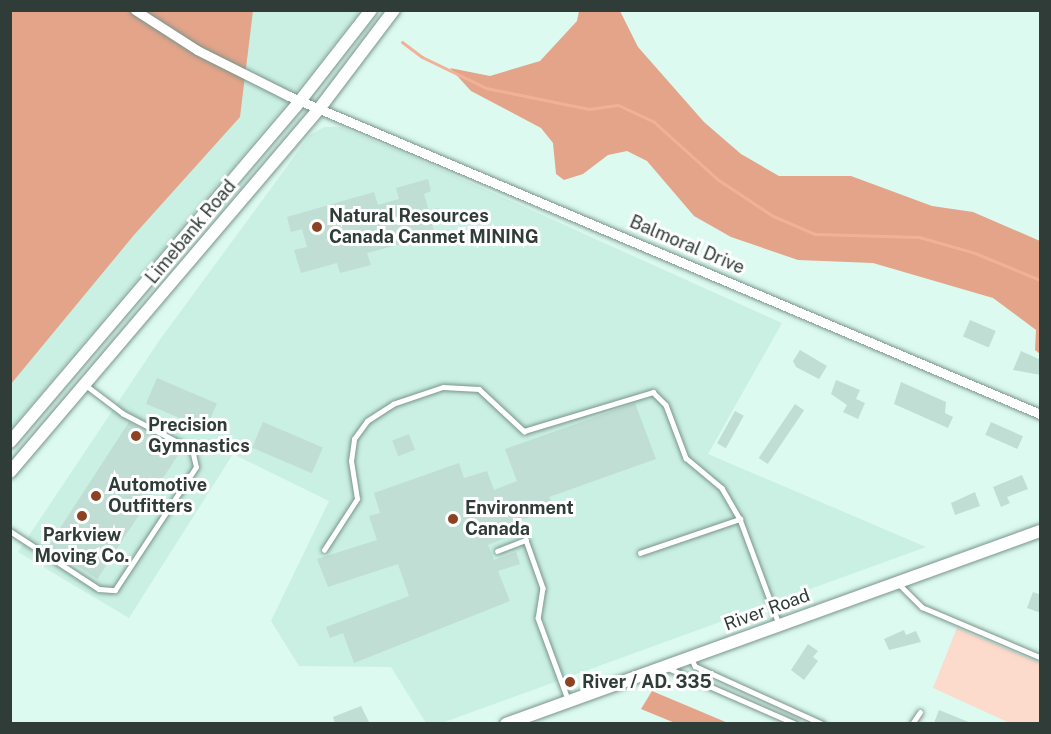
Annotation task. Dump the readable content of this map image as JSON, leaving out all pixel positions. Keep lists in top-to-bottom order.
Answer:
{
  "streets": {
    "main road": ["Limebank Road", "River Road"],
    "street": ["Balmoral Drive"]
  },
  "crossings": [
    ["Limebank Road", "Balmoral Drive"]
  ],
  "places": [
    "Natural Resources Canada Canmet MINING",
    "Precision Gymnastics",
    "Automotive Outfitters",
    "Parkview Moving Co.",
    "Environment Canada",
    "River / AD. 335"
  ]
}
